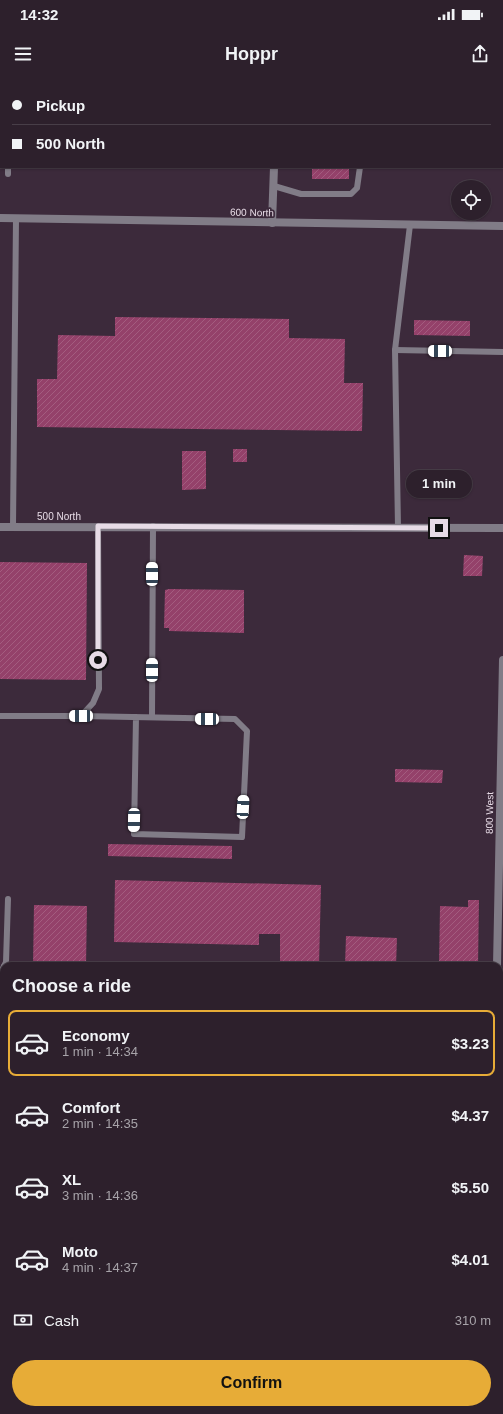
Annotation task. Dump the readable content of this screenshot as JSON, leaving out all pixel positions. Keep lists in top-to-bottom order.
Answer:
{
  "streets": {
    "street": ["600 North", "500 North", "800 West"]
  },
  "page": {
    "status": "14:32",
    "header": "Hoppr",
    "banner": ["Pickup", "500 North"],
    "bubble": "1 min",
    "heading": "Choose a ride",
    "list": [
      {
        "name": "Economy",
        "note": "1 min · 14:34",
        "value": "$3.23"
      },
      {
        "name": "Comfort",
        "note": "2 min · 14:35",
        "value": "$4.37"
      },
      {
        "name": "XL",
        "note": "3 min · 14:36",
        "value": "$5.50"
      },
      {
        "name": "Moto",
        "note": "4 min · 14:37",
        "value": "$4.01"
      }
    ],
    "pay": ["Cash", "310 m"],
    "buttons": "Confirm"
  }
}
